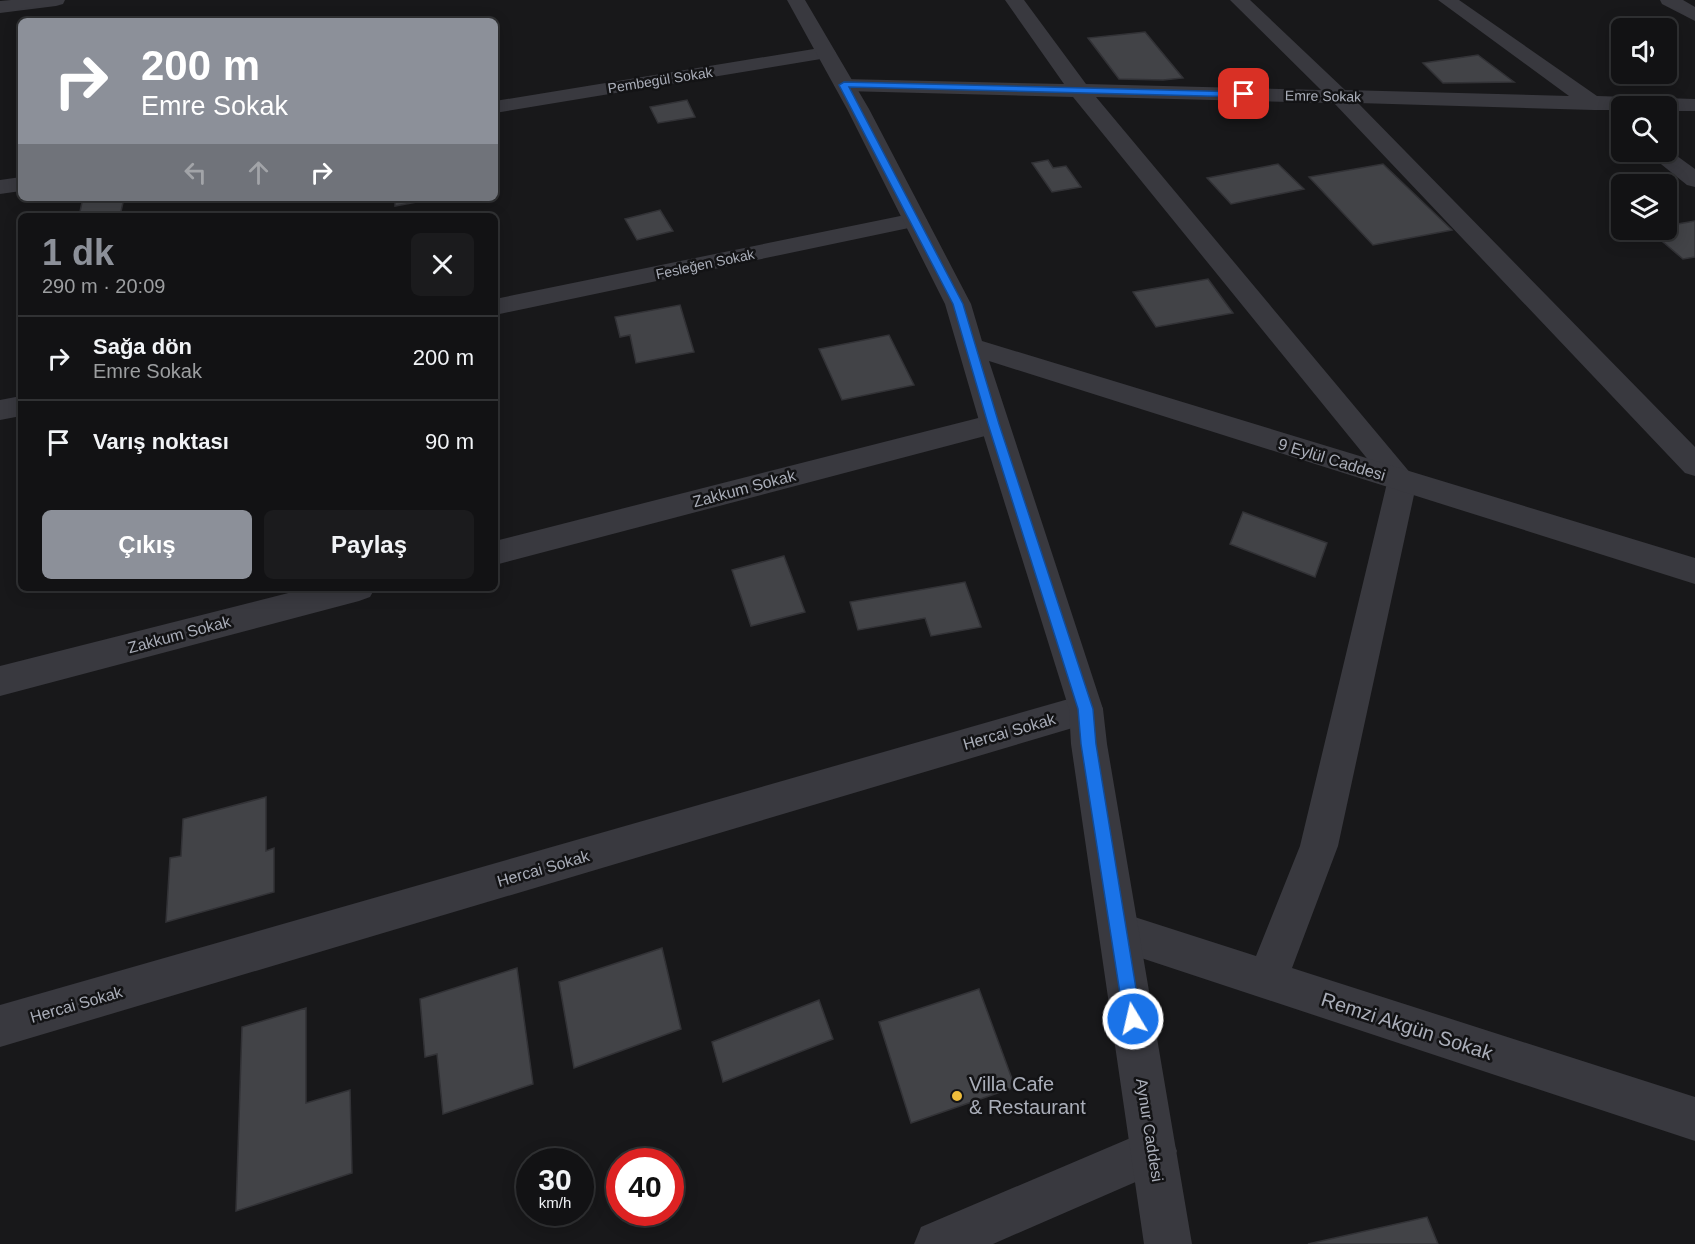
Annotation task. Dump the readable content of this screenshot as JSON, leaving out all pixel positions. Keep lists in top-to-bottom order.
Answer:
{
  "streets": {
    "street": [
      "Pembegül Sokak",
      "Emre Sokak",
      "Fesleğen Sokak",
      "9 Eylül Caddesi",
      "Zakkum Sokak",
      "Hercai Sokak",
      "Remzi Akgün Sokak",
      "Aynur Caddesi"
    ]
  },
  "crossings": [
    ["Pembegül Sokak", "Aynur Caddesi"],
    ["Emre Sokak", "Aynur Caddesi"],
    ["Fesleğen Sokak", "Aynur Caddesi"],
    ["9 Eylül Caddesi", "Aynur Caddesi"],
    ["Zakkum Sokak", "Aynur Caddesi"],
    ["Hercai Sokak", "Aynur Caddesi"],
    ["Remzi Akgün Sokak", "Aynur Caddesi"]
  ],
  "places": ["Villa Cafe & Restaurant"],
  "page": {
    "turn": ["200 m", "Emre Sokak"],
    "heading": ["1 dk", "290 m · 20:09"],
    "list": [
      {
        "name": "Sağa dön",
        "note": "Emre Sokak",
        "value": "200 m"
      },
      {
        "name": "Varış noktası",
        "value": "90 m"
      }
    ],
    "buttons": ["Çıkış", "Paylaş"],
    "speed": "30 km/h",
    "limit": "40"
  }
}
